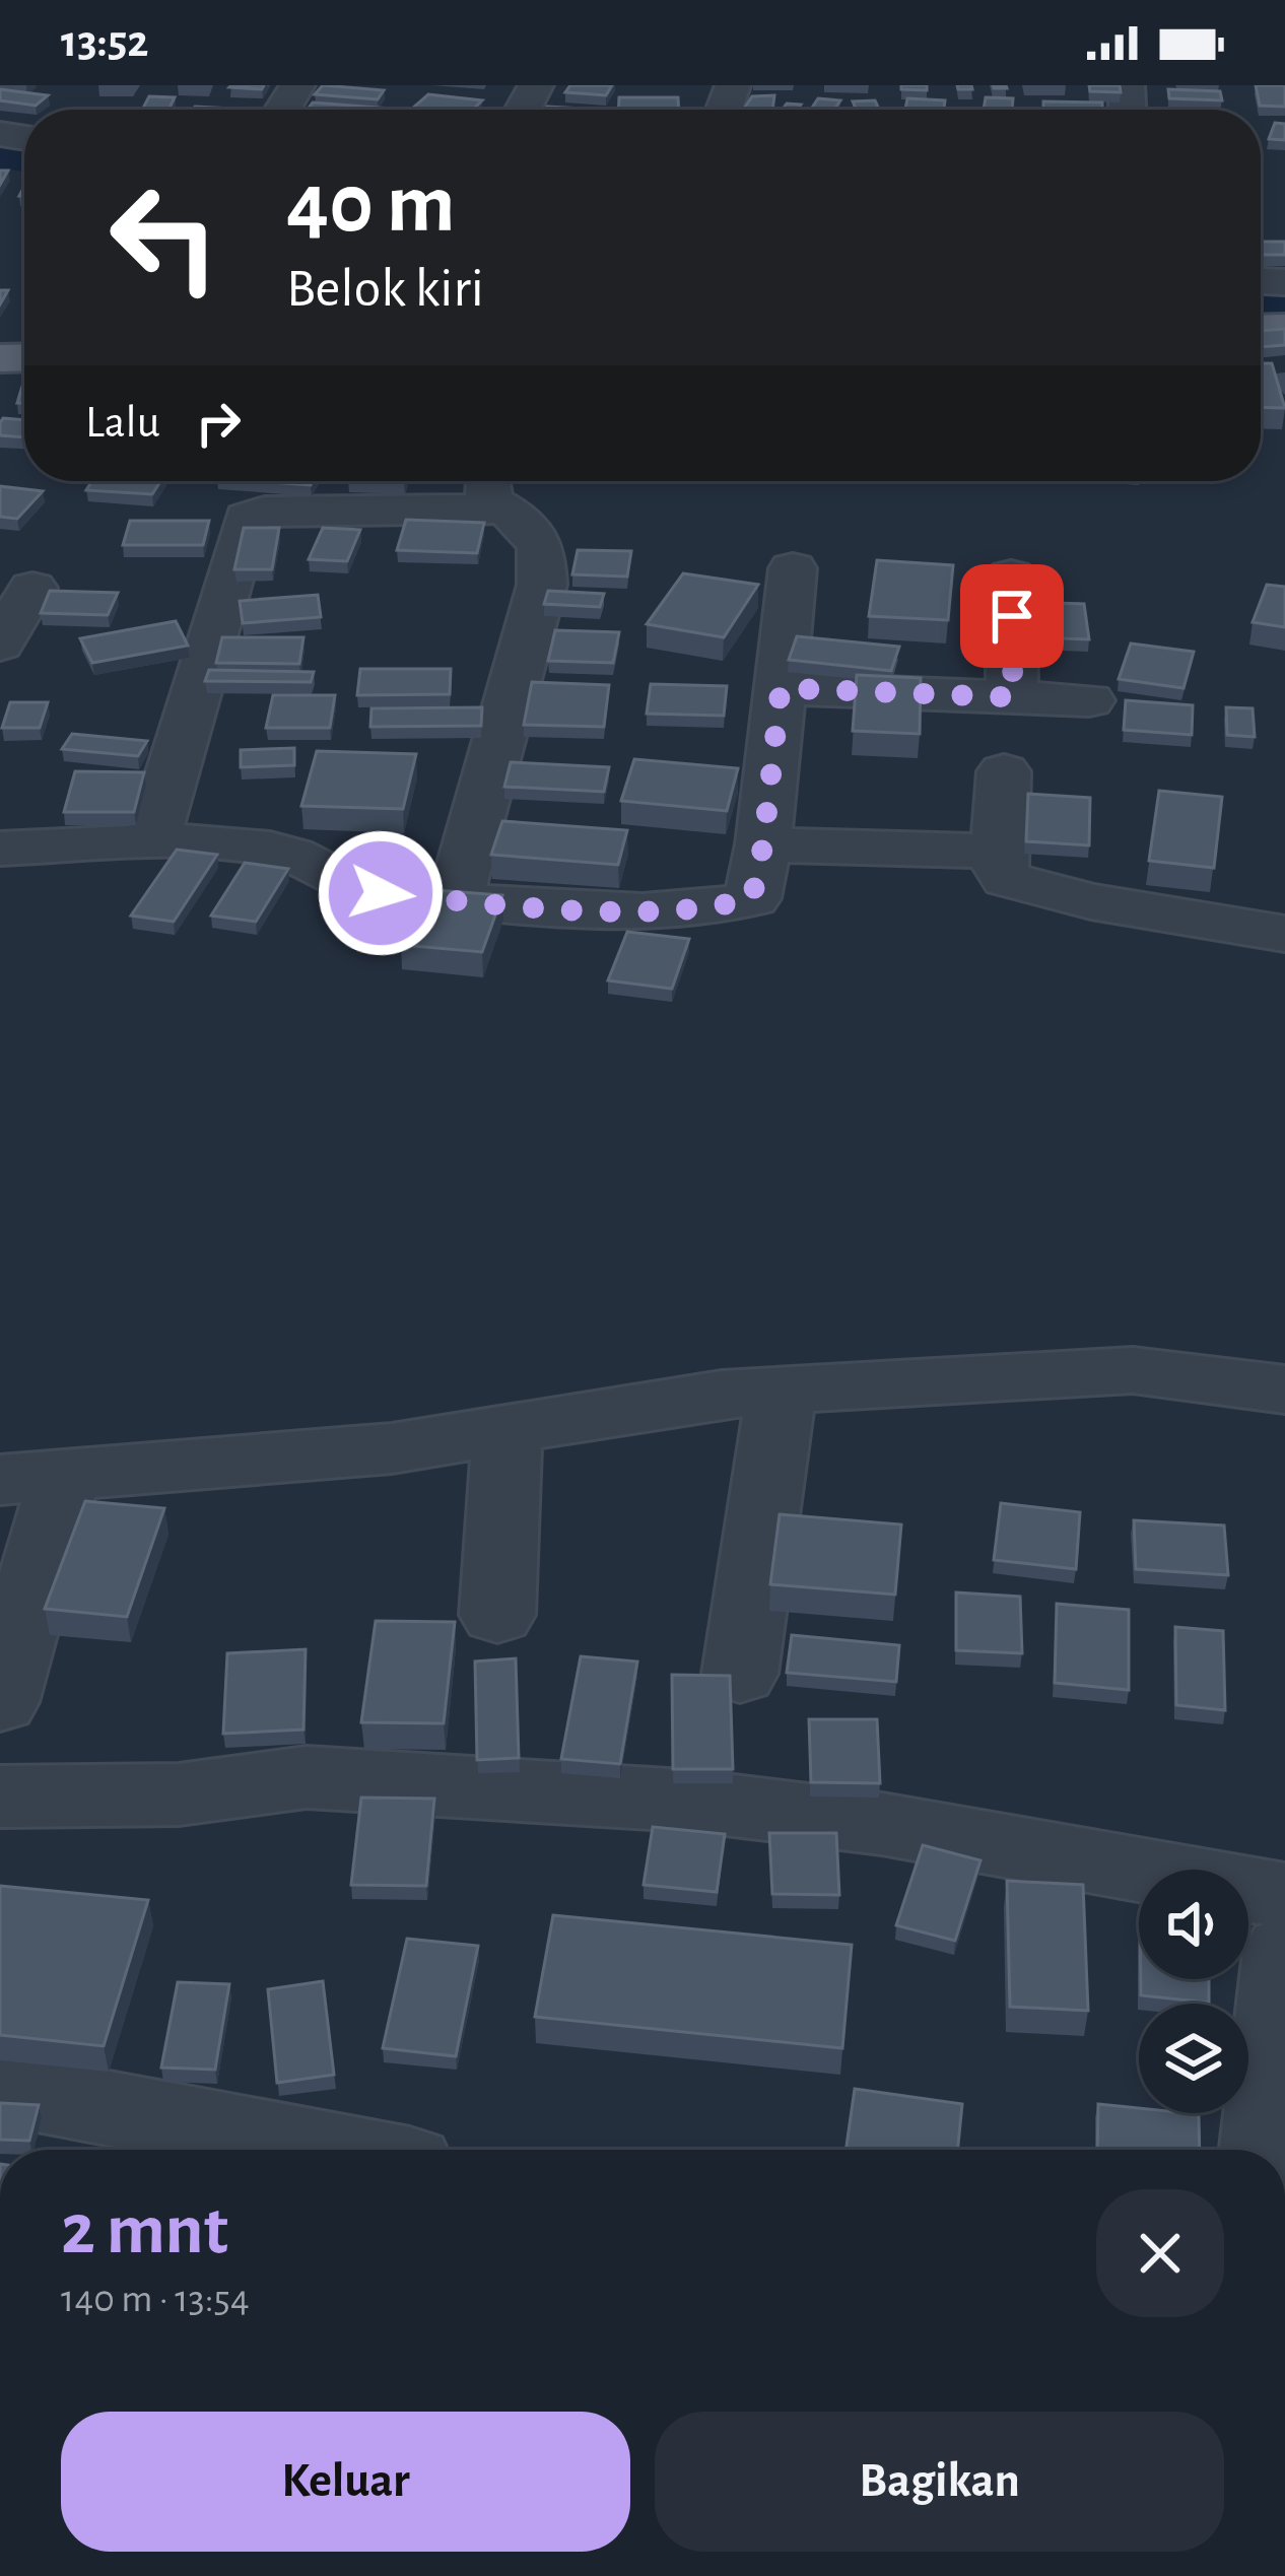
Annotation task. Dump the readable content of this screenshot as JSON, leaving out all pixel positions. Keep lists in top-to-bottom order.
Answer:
{
  "page": {
    "status": "13:52",
    "turn": ["40 m", "Belok kiri"],
    "then": "Lalu",
    "heading": ["2 mnt", "140 m · 13:54"],
    "buttons": ["Keluar", "Bagikan"]
  }
}
